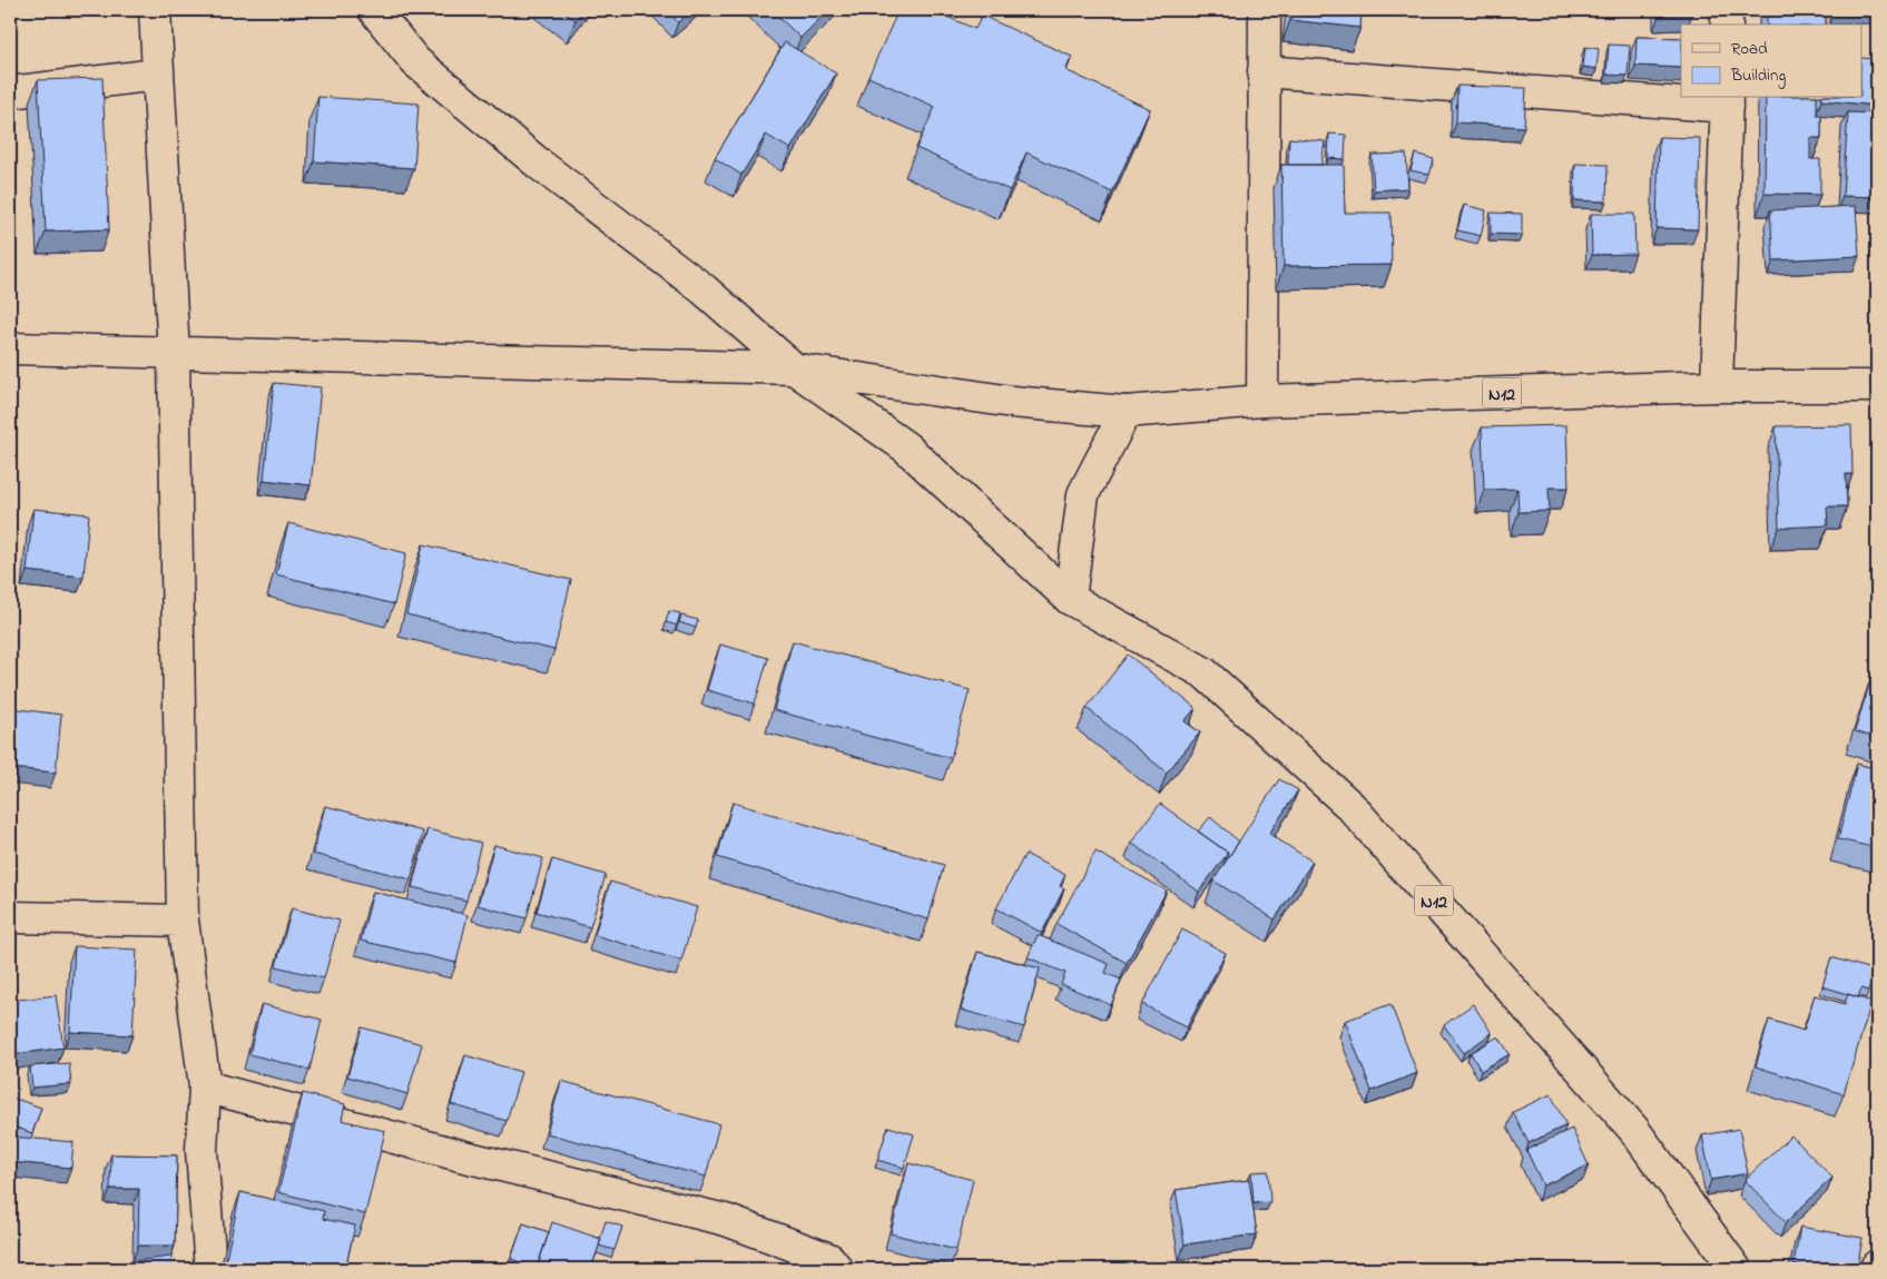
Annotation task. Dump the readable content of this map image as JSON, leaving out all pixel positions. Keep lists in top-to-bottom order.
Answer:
{
  "streets": {
    "street": ["N12"]
  },
  "legend": ["Road", "Building"]
}
